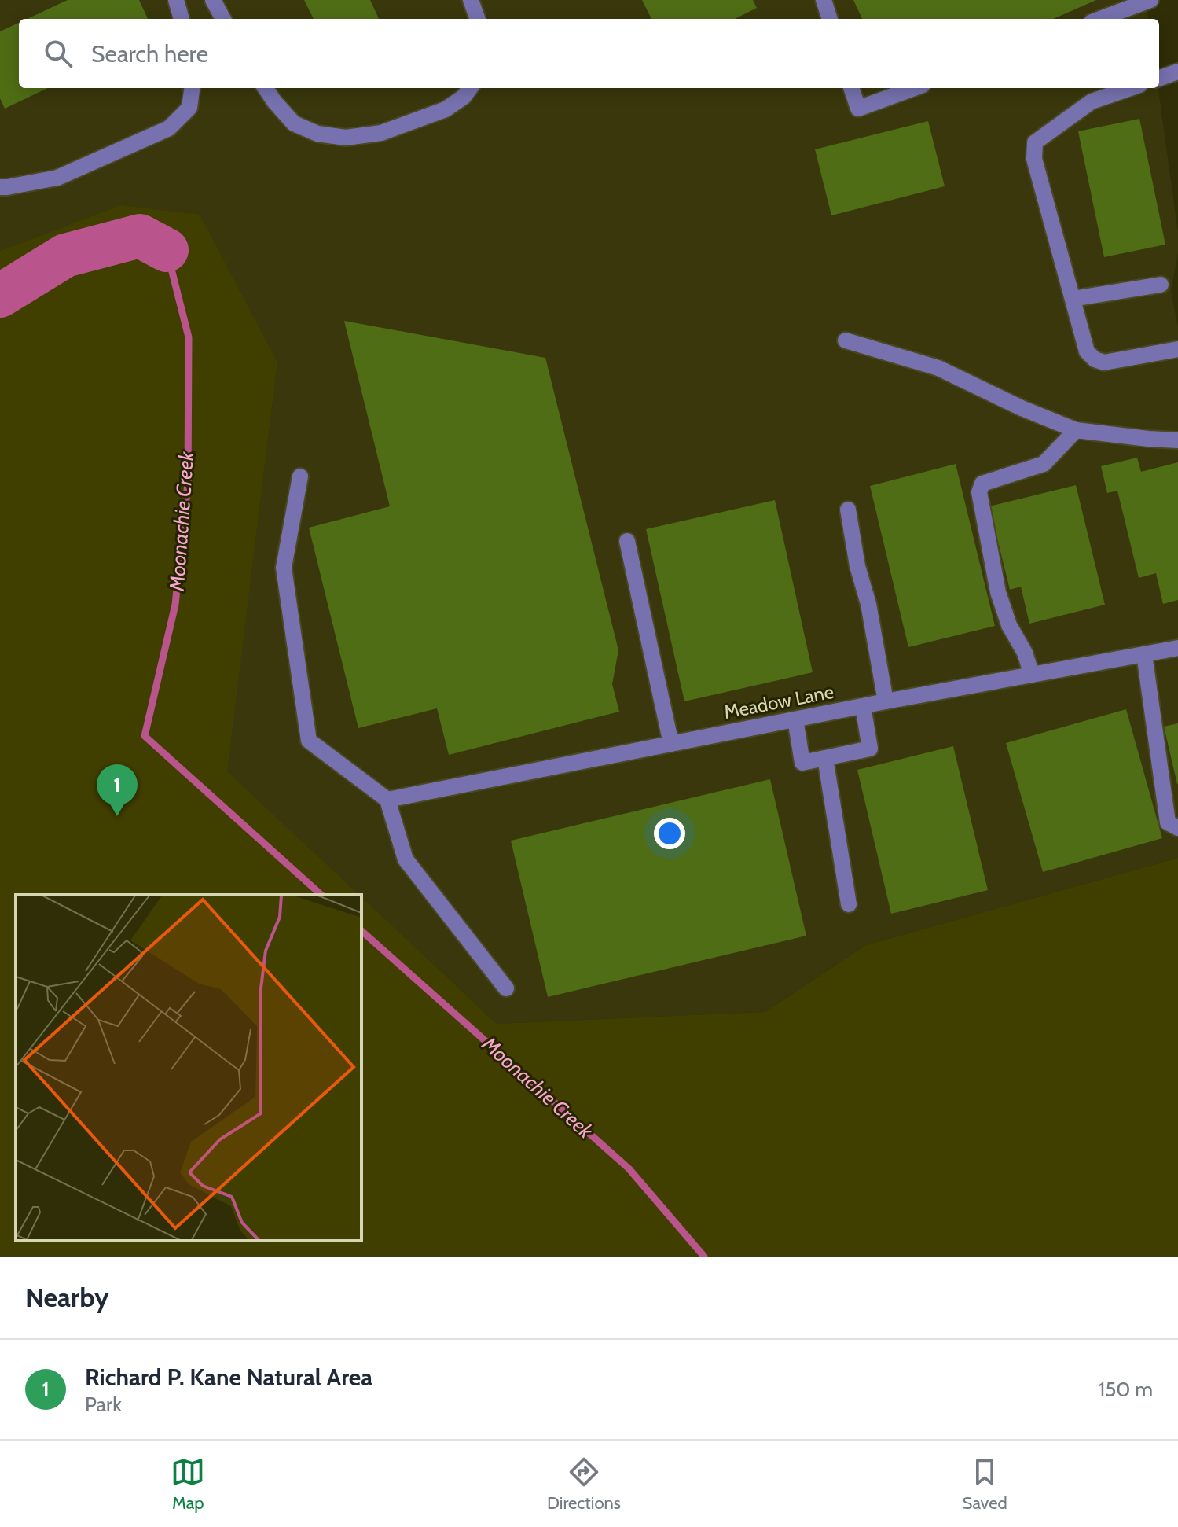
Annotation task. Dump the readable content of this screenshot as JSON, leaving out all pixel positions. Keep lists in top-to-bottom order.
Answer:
{
  "streets": {
    "street": ["Meadow Lane"]
  },
  "water": ["Moonachie Creek"],
  "page": {
    "search": "Search here",
    "pins": "1",
    "heading": "Nearby",
    "list": [
      {
        "mark": "1",
        "name": "Richard P. Kane Natural Area",
        "note": "Park",
        "value": "150 m"
      }
    ],
    "nav": ["Map", "Directions", "Saved"]
  }
}
